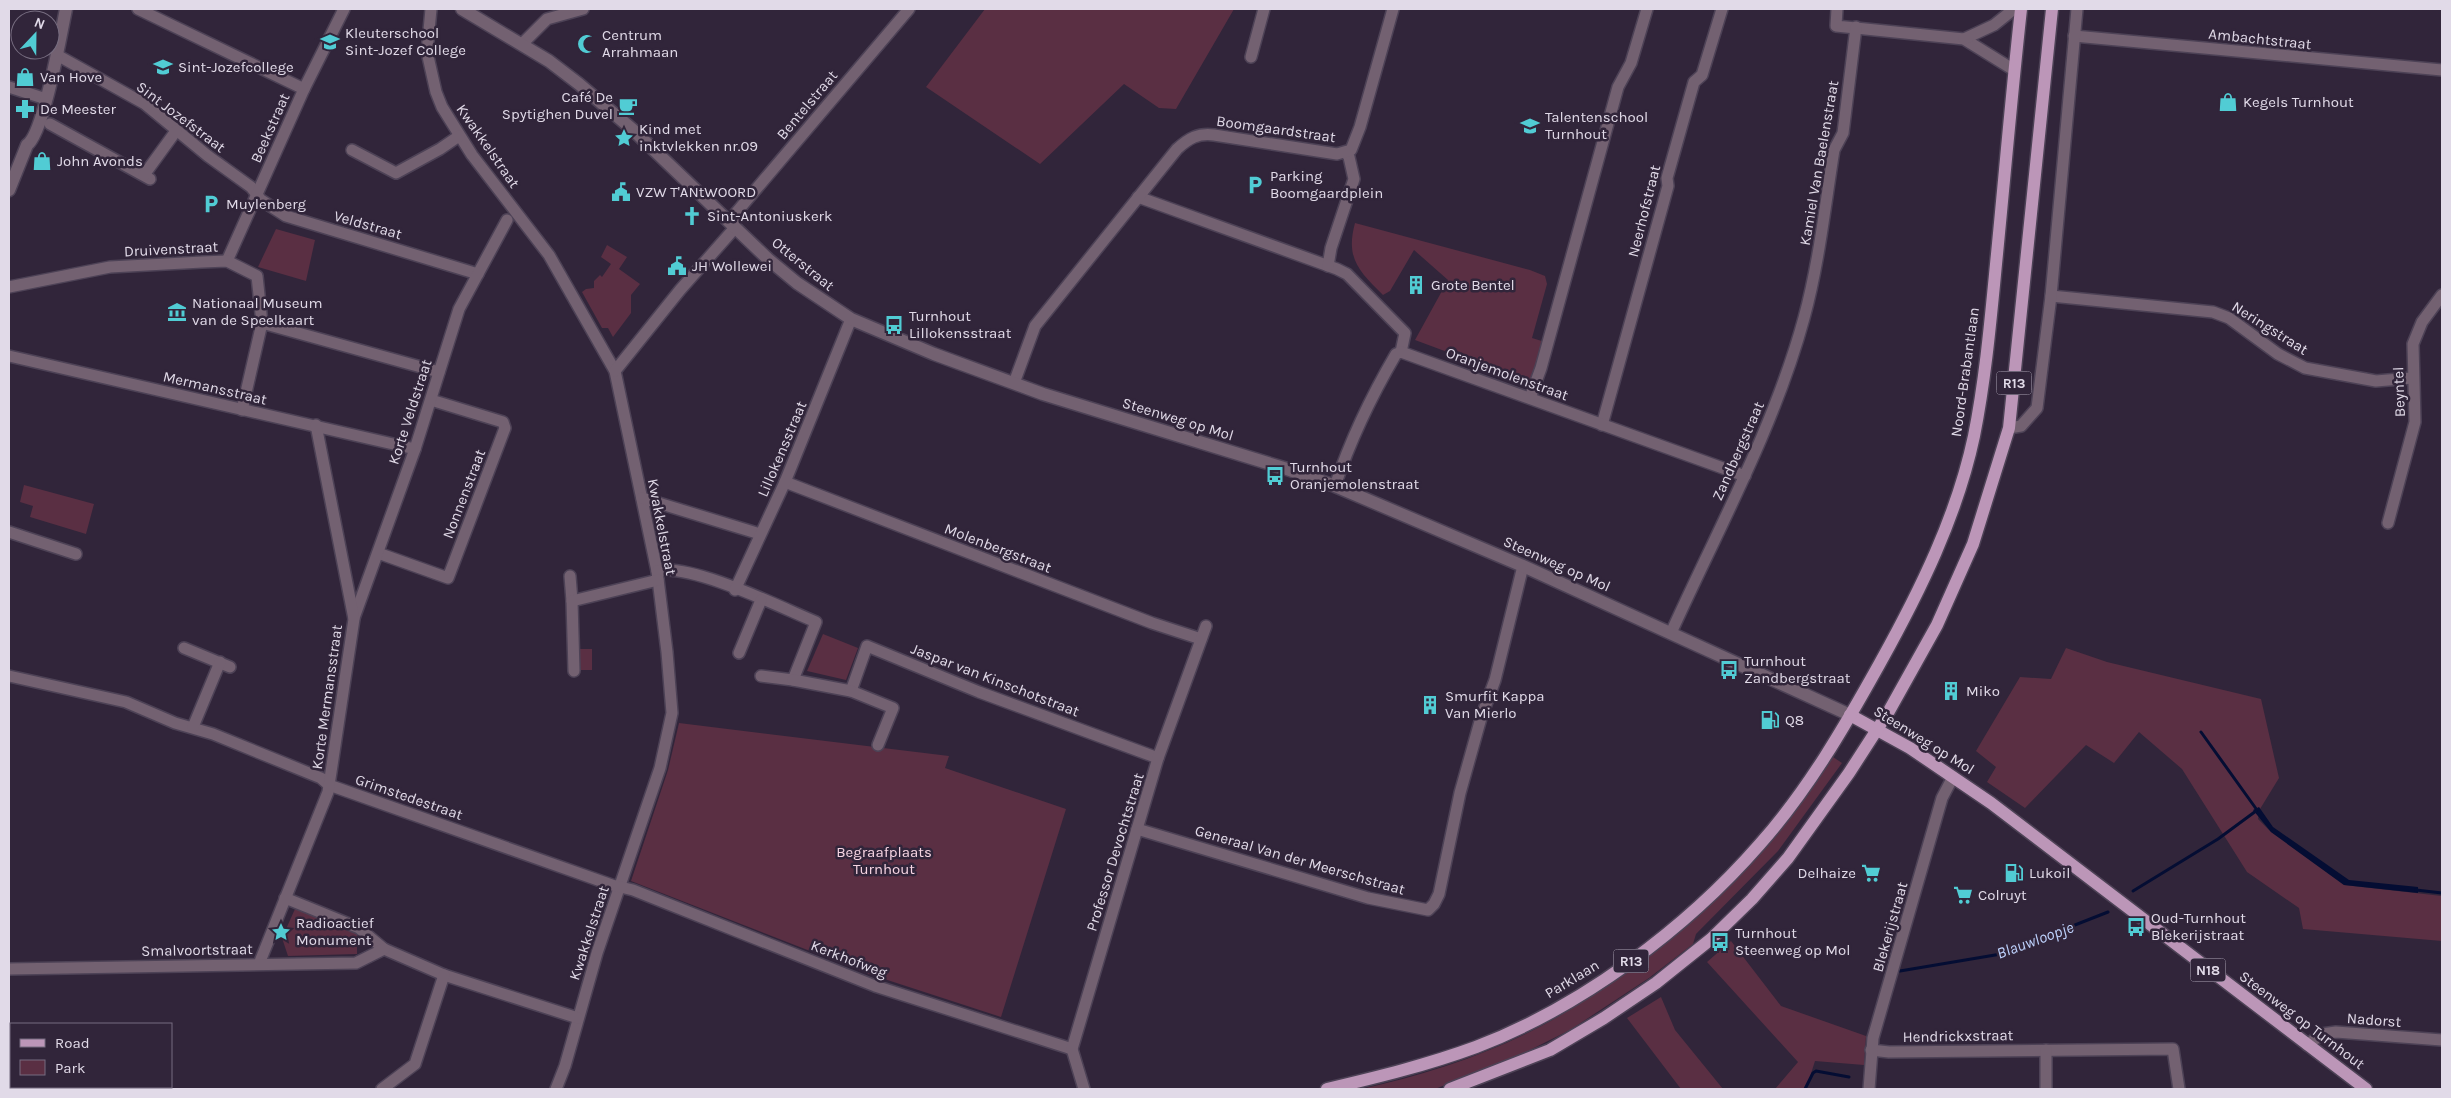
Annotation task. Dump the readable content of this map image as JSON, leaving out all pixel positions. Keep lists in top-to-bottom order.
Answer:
{
  "streets": {
    "main road": [
      "Noord-Brabantlaan",
      "R13",
      "Steenweg op Mol",
      "N18",
      "Parklaan",
      "Steenweg op Turnhout"
    ],
    "street": [
      "Ambachtstraat",
      "Bentelstraat",
      "Sint Jozefstraat",
      "Beekstraat",
      "Boomgaardstraat",
      "Kwakkelstraat",
      "Kamiel Van Baelenstraat",
      "Neerhofstraat",
      "Veldstraat",
      "Druivenstraat",
      "Otterstraat",
      "Neringstraat",
      "Oranjemolenstraat",
      "Mermansstraat",
      "Beyntel",
      "Korte Veldstraat",
      "Lillokensstraat",
      "Zandbergstraat",
      "Nonnenstraat",
      "Molenbergstraat",
      "Jaspar van Kinschotstraat",
      "Korte Mermansstraat",
      "Grimstedestraat",
      "Professor Devochtstraat",
      "Generaal Van der Meerschstraat",
      "Blekerijstraat",
      "Smalvoortstraat",
      "Kerkhofweg",
      "Nadorst",
      "Hendrickxstraat"
    ]
  },
  "crossings": [
    ["Bentelstraat", "Kwakkelstraat"],
    ["Bentelstraat", "Otterstraat"],
    ["Sint Jozefstraat", "Beekstraat"],
    ["Sint Jozefstraat", "Veldstraat"],
    ["Beekstraat", "Veldstraat"],
    ["Beekstraat", "Druivenstraat"],
    ["Boomgaardstraat", "Otterstraat"],
    ["Boomgaardstraat", "Steenweg op Mol"],
    ["Kwakkelstraat", "Grimstedestraat"],
    ["Kwakkelstraat", "Kerkhofweg"],
    ["Kamiel Van Baelenstraat", "Zandbergstraat"],
    ["Neerhofstraat", "Oranjemolenstraat"],
    ["Veldstraat", "Korte Veldstraat"],
    ["Druivenstraat", "Mermansstraat"],
    ["Otterstraat", "Steenweg op Mol"],
    ["Otterstraat", "Lillokensstraat"],
    ["Neringstraat", "Beyntel"],
    ["Noord-Brabantlaan", "Steenweg op Mol"],
    ["Noord-Brabantlaan", "Parklaan"],
    ["Oranjemolenstraat", "Zandbergstraat"],
    ["R13", "Steenweg op Mol"],
    ["Mermansstraat", "Korte Veldstraat"],
    ["Mermansstraat", "Korte Mermansstraat"],
    ["Korte Veldstraat", "Nonnenstraat"],
    ["Korte Veldstraat", "Korte Mermansstraat"],
    ["Steenweg op Mol", "Zandbergstraat"],
    ["Steenweg op Mol", "Generaal Van der Meerschstraat"],
    ["Steenweg op Mol", "Blekerijstraat"],
    ["Steenweg op Mol", "Parklaan"],
    ["Steenweg op Mol", "Steenweg op Turnhout"],
    ["Lillokensstraat", "Molenbergstraat"],
    ["Molenbergstraat", "Professor Devochtstraat"],
    ["Jaspar van Kinschotstraat", "Professor Devochtstraat"],
    ["Korte Mermansstraat", "Grimstedestraat"],
    ["Korte Mermansstraat", "Smalvoortstraat"],
    ["Grimstedestraat", "Kerkhofweg"],
    ["Professor Devochtstraat", "Generaal Van der Meerschstraat"],
    ["Professor Devochtstraat", "Kerkhofweg"],
    ["Blekerijstraat", "Hendrickxstraat"],
    ["Steenweg op Turnhout", "Nadorst"]
  ],
  "water": ["Blauwloopje"],
  "parks": ["Begraafplaats Turnhout"],
  "places": {
    "school or university": ["Kleuterschool Sint-Jozef College", "Sint-Jozefcollege", "Talentenschool Turnhout"],
    "mosque": ["Centrum Arrahmaan"],
    "shop": ["Van Hove", "Kegels Turnhout", "John Avonds"],
    "cafe": ["Café De Spytighen Duvel"],
    "pharmacy": ["De Meester"],
    "place": ["Kind met inktvlekken nr.09", "Radioactief Monument"],
    "parking": ["Parking Boomgaardplein", "Muylenberg"],
    "public building": ["VZW T'ANtWOORD", "JH Wollewei"],
    "church": ["Sint-Antoniuskerk"],
    "building": ["Grote Bentel", "Miko", "Smurfit Kappa Van Mierlo"],
    "museum": ["Nationaal Museum van de Speelkaart"],
    "bus stop": [
      "Turnhout Lillokensstraat",
      "Turnhout Oranjemolenstraat",
      "Turnhout Zandbergstraat",
      "Oud-Turnhout Blekerijstraat",
      "Turnhout Steenweg op Mol"
    ],
    "fuel station": ["Q8", "Lukoil"],
    "supermarket": ["Delhaize", "Colruyt"]
  },
  "legend": ["Road", "Park"],
  "north": "top"
}
